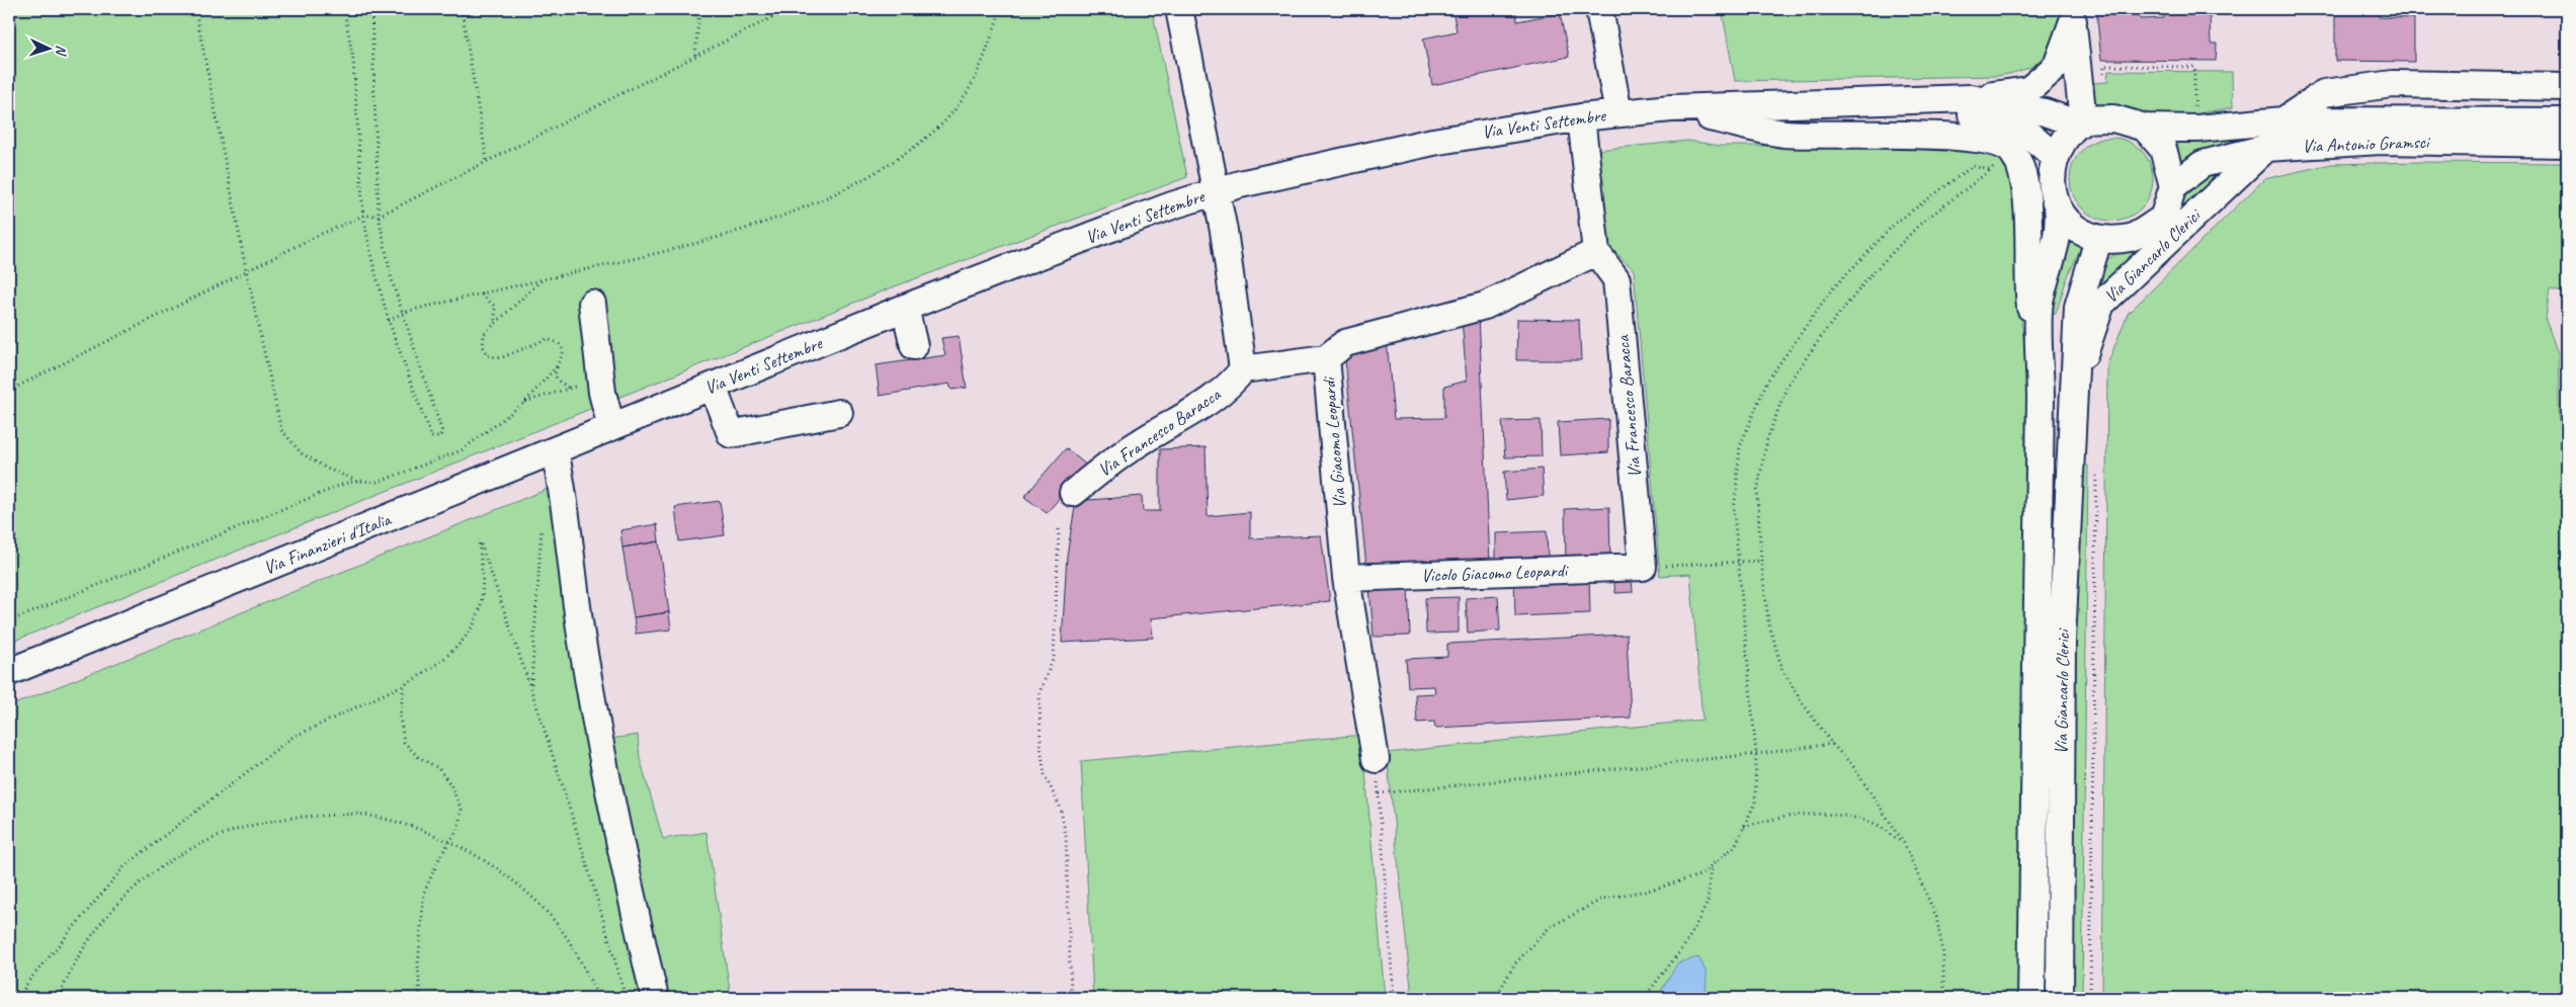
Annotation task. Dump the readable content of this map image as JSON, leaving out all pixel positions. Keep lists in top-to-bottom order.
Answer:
{
  "streets": {
    "street": [
      "Via Venti Settembre",
      "Via Antonio Gramsci",
      "Via Giancarlo Clerici",
      "Via Francesco Baracca",
      "Via Giacomo Leopardi",
      "Via Finanzieri d'Italia",
      "Vicolo Giacomo Leopardi"
    ]
  },
  "crossings": [
    ["Via Venti Settembre", "Via Antonio Gramsci"],
    ["Via Venti Settembre", "Via Giancarlo Clerici"],
    ["Via Venti Settembre", "Via Francesco Baracca"],
    ["Via Venti Settembre", "Via Finanzieri d'Italia"],
    ["Via Antonio Gramsci", "Via Giancarlo Clerici"],
    ["Via Francesco Baracca", "Via Giacomo Leopardi"],
    ["Via Francesco Baracca", "Vicolo Giacomo Leopardi"],
    ["Via Giacomo Leopardi", "Vicolo Giacomo Leopardi"]
  ],
  "north": "right"
}
